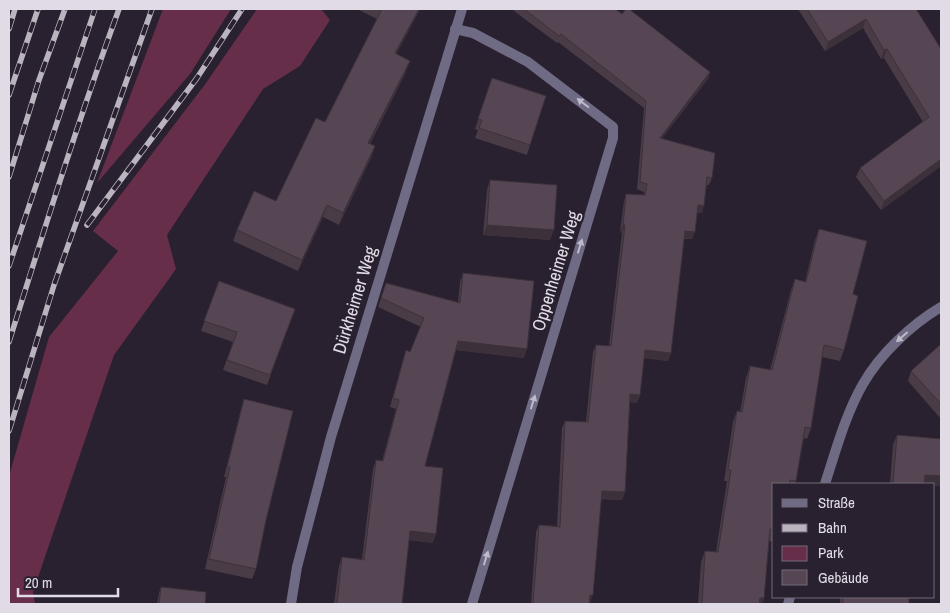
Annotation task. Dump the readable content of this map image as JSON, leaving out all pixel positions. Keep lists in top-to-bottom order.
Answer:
{
  "streets": {
    "street": ["Oppenheimer Weg", "Dürkheimer Weg"]
  },
  "crossings": [
    ["Oppenheimer Weg", "Dürkheimer Weg"]
  ],
  "one_way": ["Oppenheimer Weg"],
  "legend": [
    "Straße",
    "Bahn",
    "Park",
    "Gebäude"
  ],
  "scale_bar": "20 m"
}
